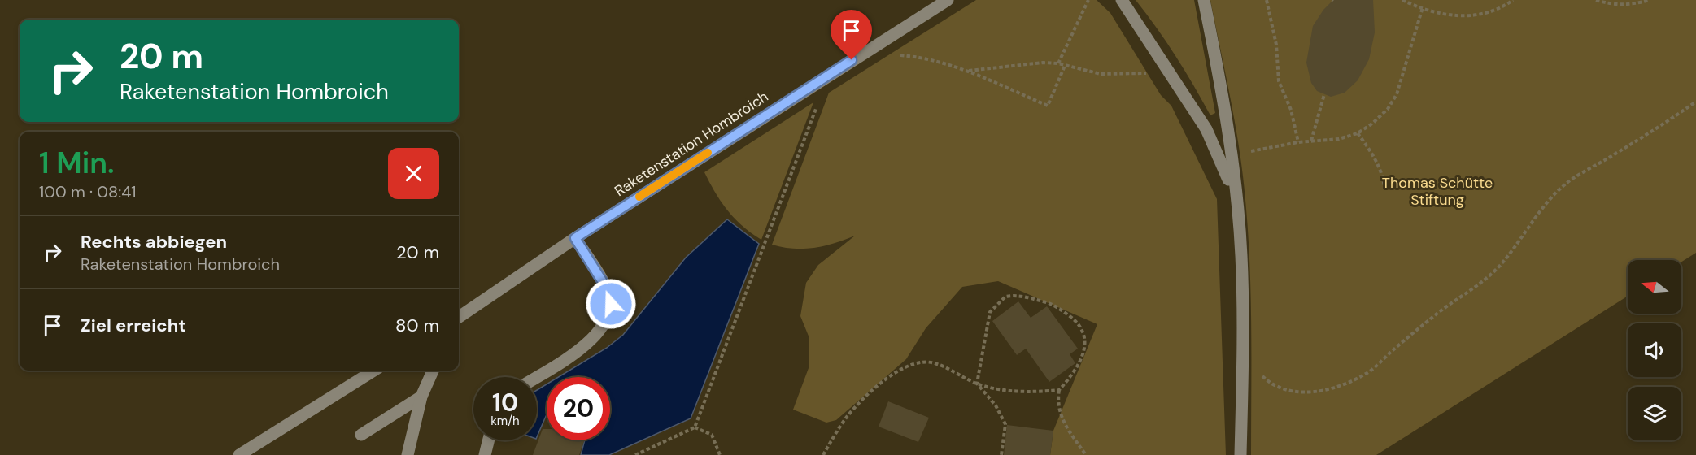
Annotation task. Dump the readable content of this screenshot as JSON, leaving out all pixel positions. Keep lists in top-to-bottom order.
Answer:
{
  "streets": {
    "street": ["Raketenstation Hombroich"]
  },
  "parks": ["Thomas Schütte Stiftung"],
  "north": "left",
  "page": {
    "turn": ["20 m", "Raketenstation Hombroich"],
    "heading": ["1 Min.", "100 m · 08:41"],
    "list": [
      {
        "name": "Rechts abbiegen",
        "note": "Raketenstation Hombroich",
        "value": "20 m"
      },
      {
        "name": "Ziel erreicht",
        "value": "80 m"
      }
    ],
    "speed": "10 km/h",
    "limit": "20"
  }
}
